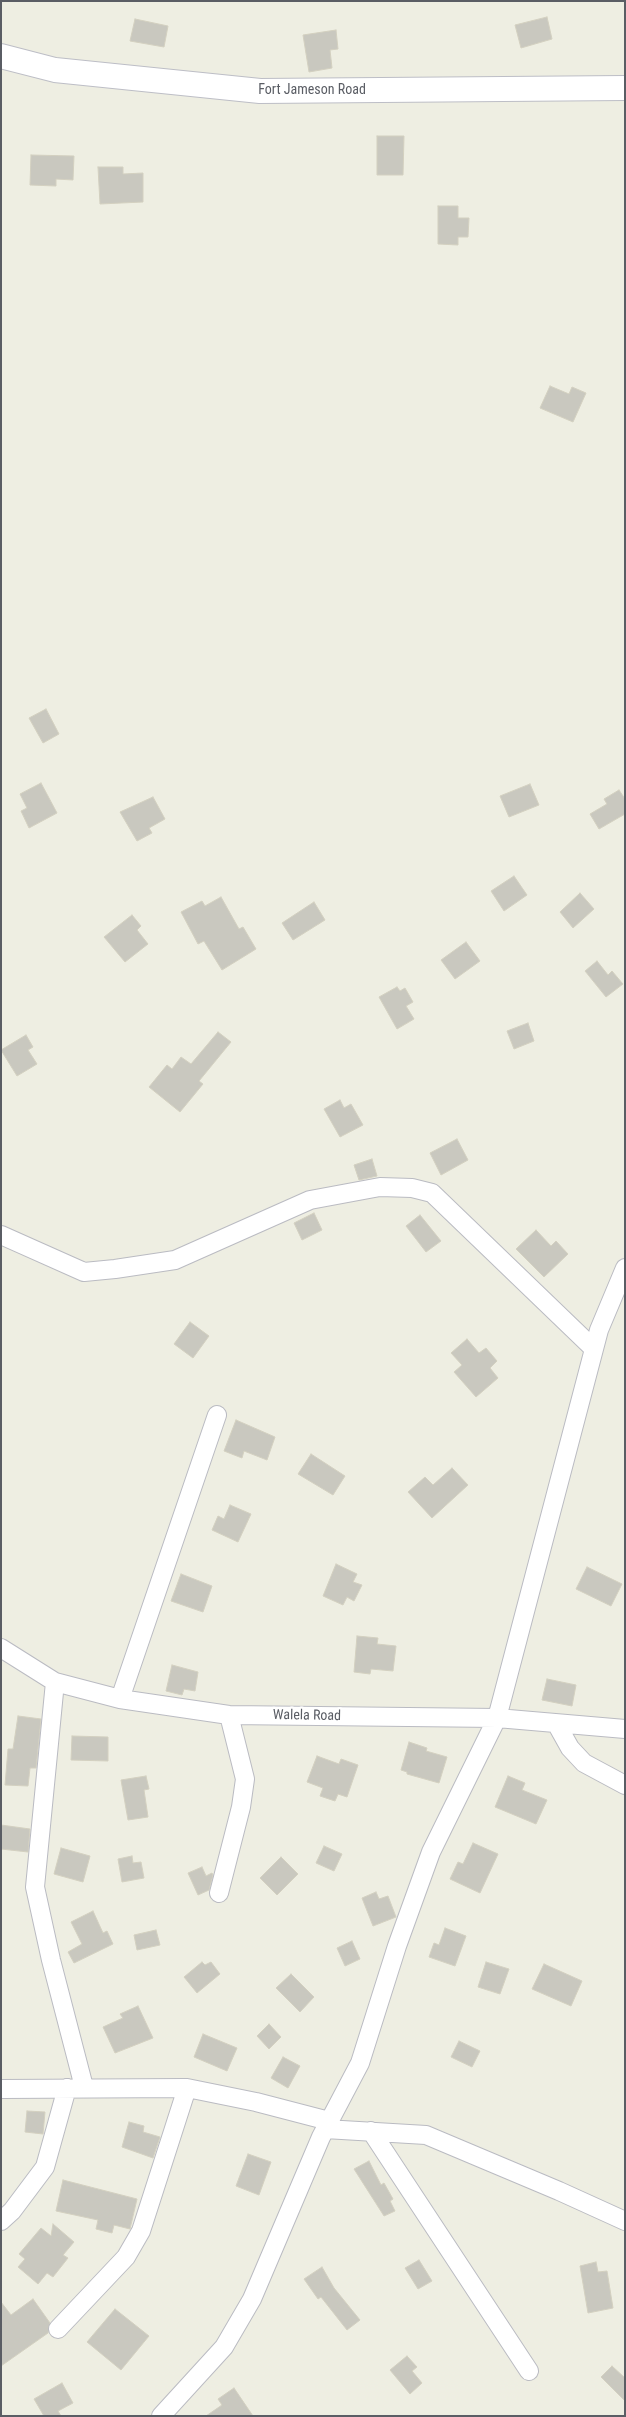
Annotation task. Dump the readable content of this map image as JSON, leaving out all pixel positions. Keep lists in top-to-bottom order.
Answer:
{
  "streets": {
    "street": ["Fort Jameson Road", "Walela Road"]
  }
}
